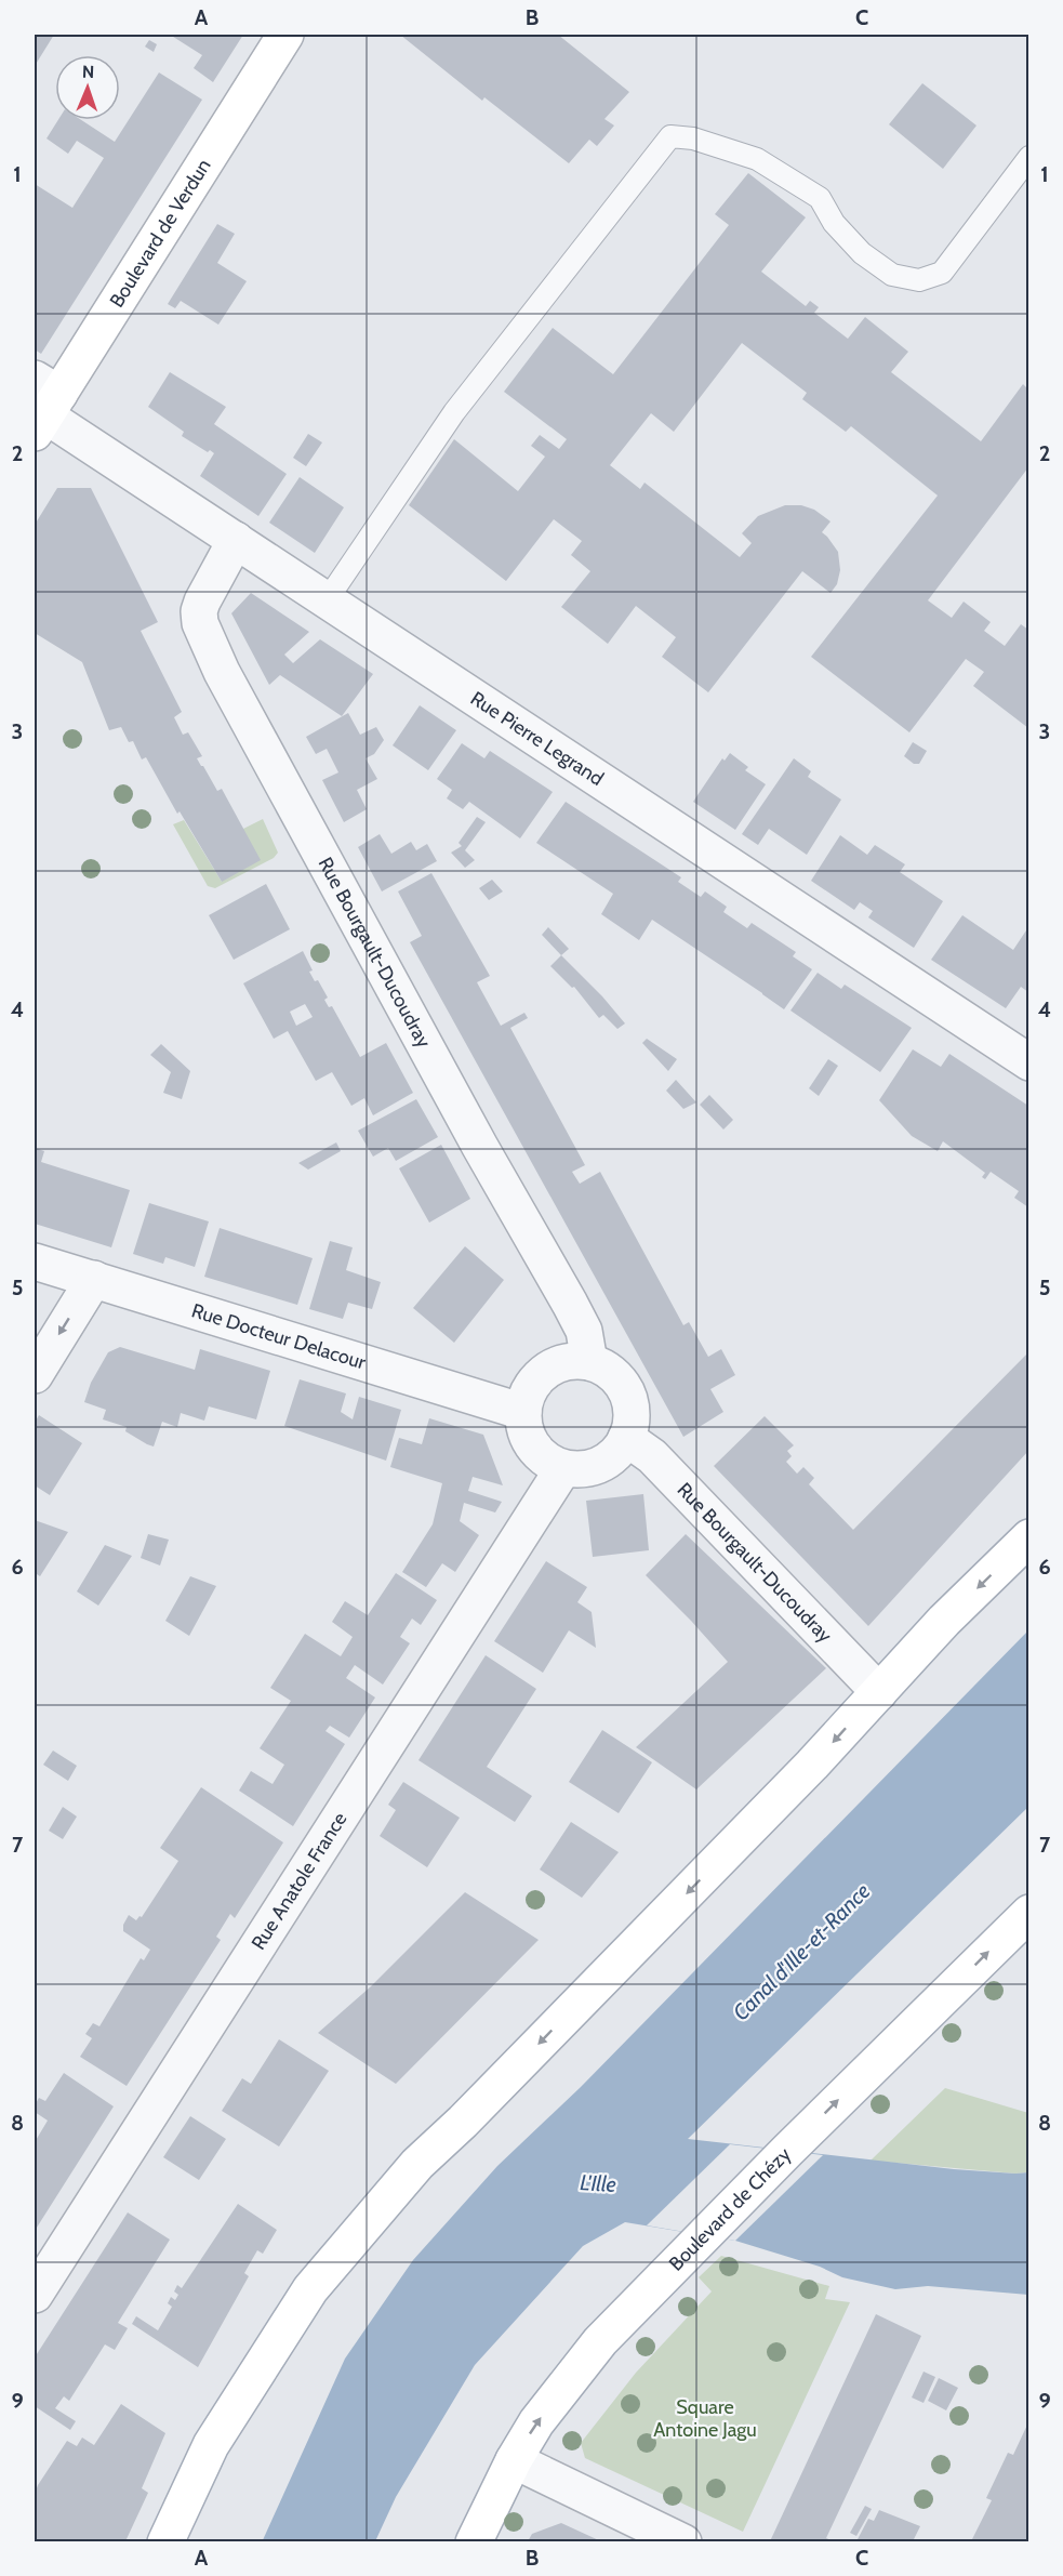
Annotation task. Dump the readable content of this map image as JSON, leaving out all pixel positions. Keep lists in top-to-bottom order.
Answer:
{
  "streets": {
    "main road": ["Boulevard de Verdun", "Boulevard de Chézy"],
    "street": [
      "Rue Pierre Legrand",
      "Rue Bourgault-Ducoudray",
      "Rue Docteur Delacour",
      "Rue Anatole France"
    ]
  },
  "crossings": [
    ["Boulevard de Verdun", "Rue Pierre Legrand"],
    ["Rue Pierre Legrand", "Rue Bourgault-Ducoudray"],
    ["Rue Bourgault-Ducoudray", "Rue Docteur Delacour"],
    ["Rue Bourgault-Ducoudray", "Rue Anatole France"],
    ["Rue Docteur Delacour", "Rue Anatole France"]
  ],
  "water": ["Canal d'Ille-et-Rance", "L'Ille"],
  "parks": ["Square Antoine Jagu"],
  "north": "top",
  "grid": {
    "columns": ["A", "B", "C"],
    "rows": [
      "1",
      "2",
      "3",
      "4",
      "5",
      "6",
      "7",
      "8",
      "9"
    ]
  }
}
